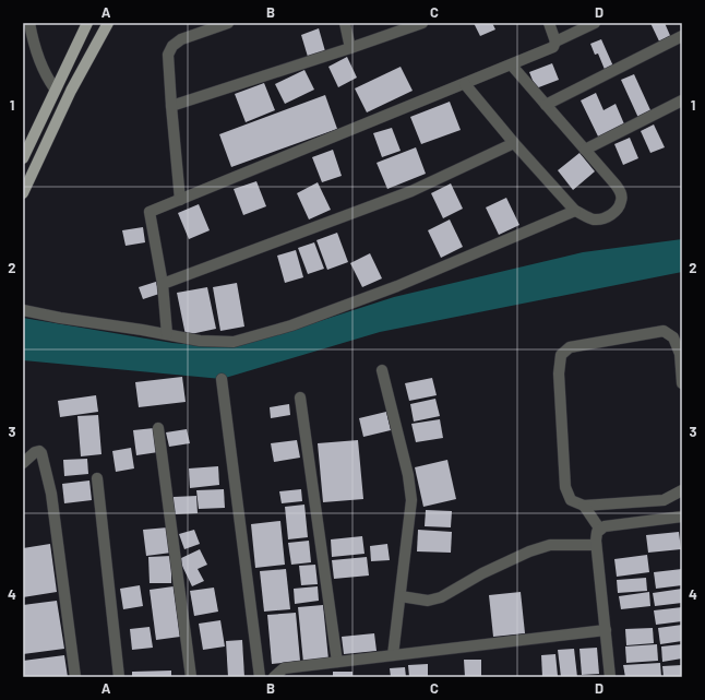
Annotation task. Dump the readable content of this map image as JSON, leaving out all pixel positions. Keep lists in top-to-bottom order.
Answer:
{
  "grid": {
    "columns": [
      "A",
      "B",
      "C",
      "D"
    ],
    "rows": [
      "1",
      "2",
      "3",
      "4"
    ]
  }
}
